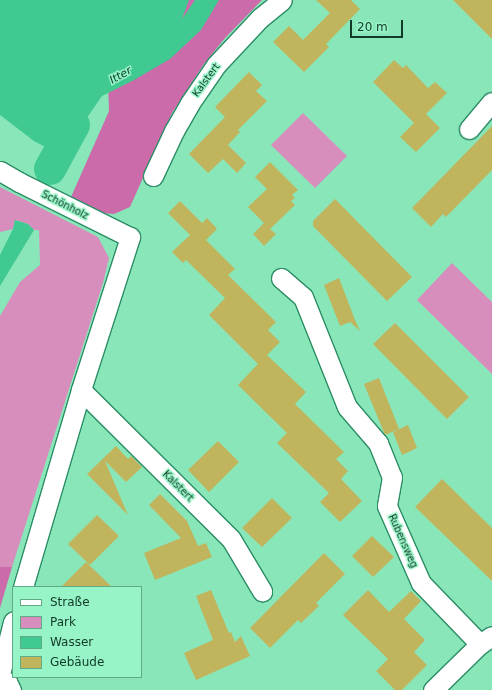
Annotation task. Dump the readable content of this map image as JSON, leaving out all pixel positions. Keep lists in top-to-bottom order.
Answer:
{
  "streets": {
    "street": ["Kalstert", "Schönholz", "Rubensweg"]
  },
  "crossings": [
    ["Kalstert", "Schönholz"]
  ],
  "water": ["Itter"],
  "legend": [
    "Straße",
    "Park",
    "Wasser",
    "Gebäude"
  ],
  "scale_bar": "20 m"
}
